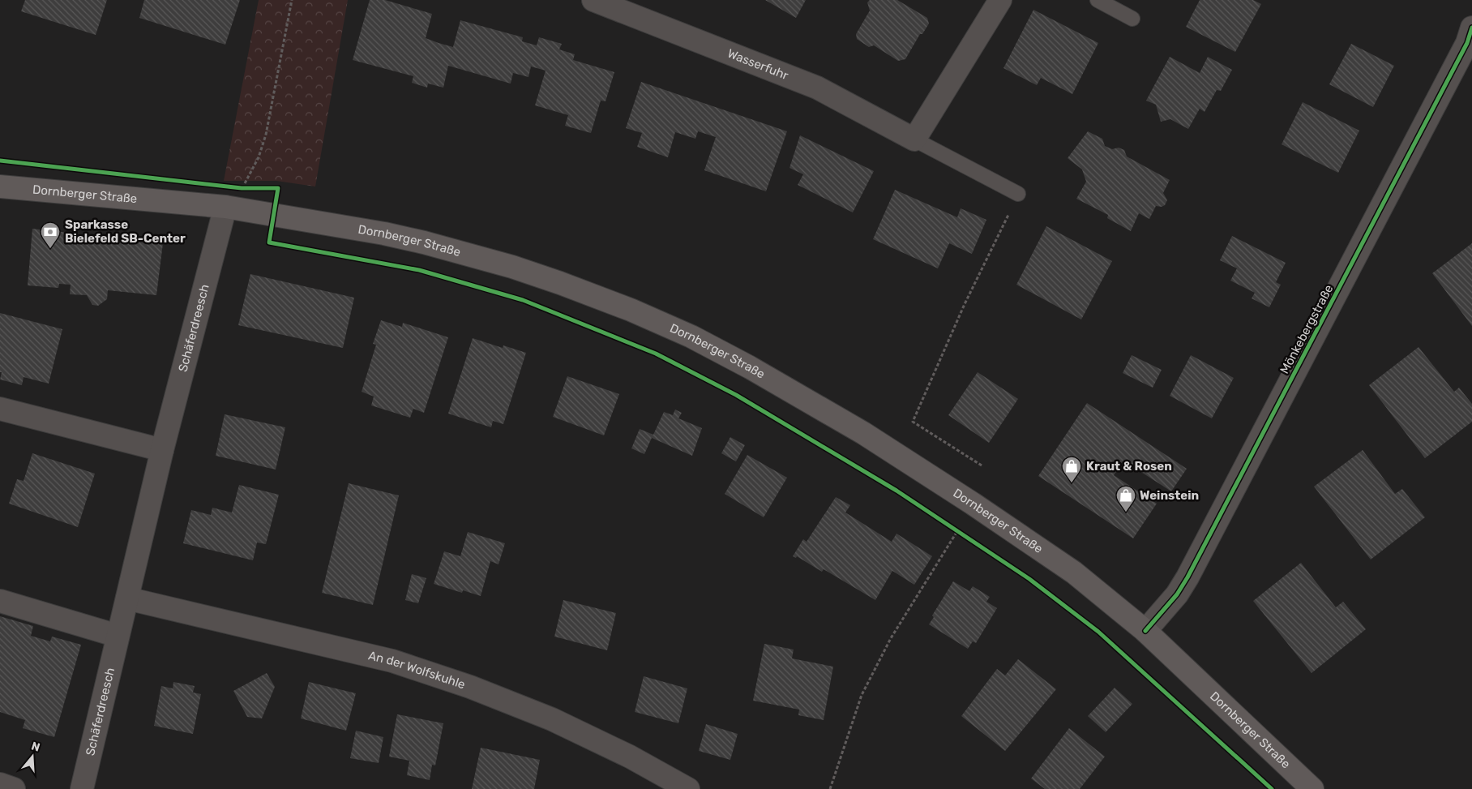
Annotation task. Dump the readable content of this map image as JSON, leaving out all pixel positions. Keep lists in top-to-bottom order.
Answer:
{
  "streets": {
    "main road": ["Dornberger Straße"],
    "street": [
      "Wasserfuhr",
      "Schäferdreesch",
      "Mönkebergstraße",
      "An der Wolfskuhle"
    ]
  },
  "crossings": [
    ["Dornberger Straße", "Schäferdreesch"],
    ["Dornberger Straße", "Mönkebergstraße"],
    ["Schäferdreesch", "An der Wolfskuhle"]
  ],
  "places": {
    "bank": ["Sparkasse Bielefeld SB-Center"],
    "shop": ["Kraut & Rosen", "Weinstein"]
  },
  "north": "top"
}
